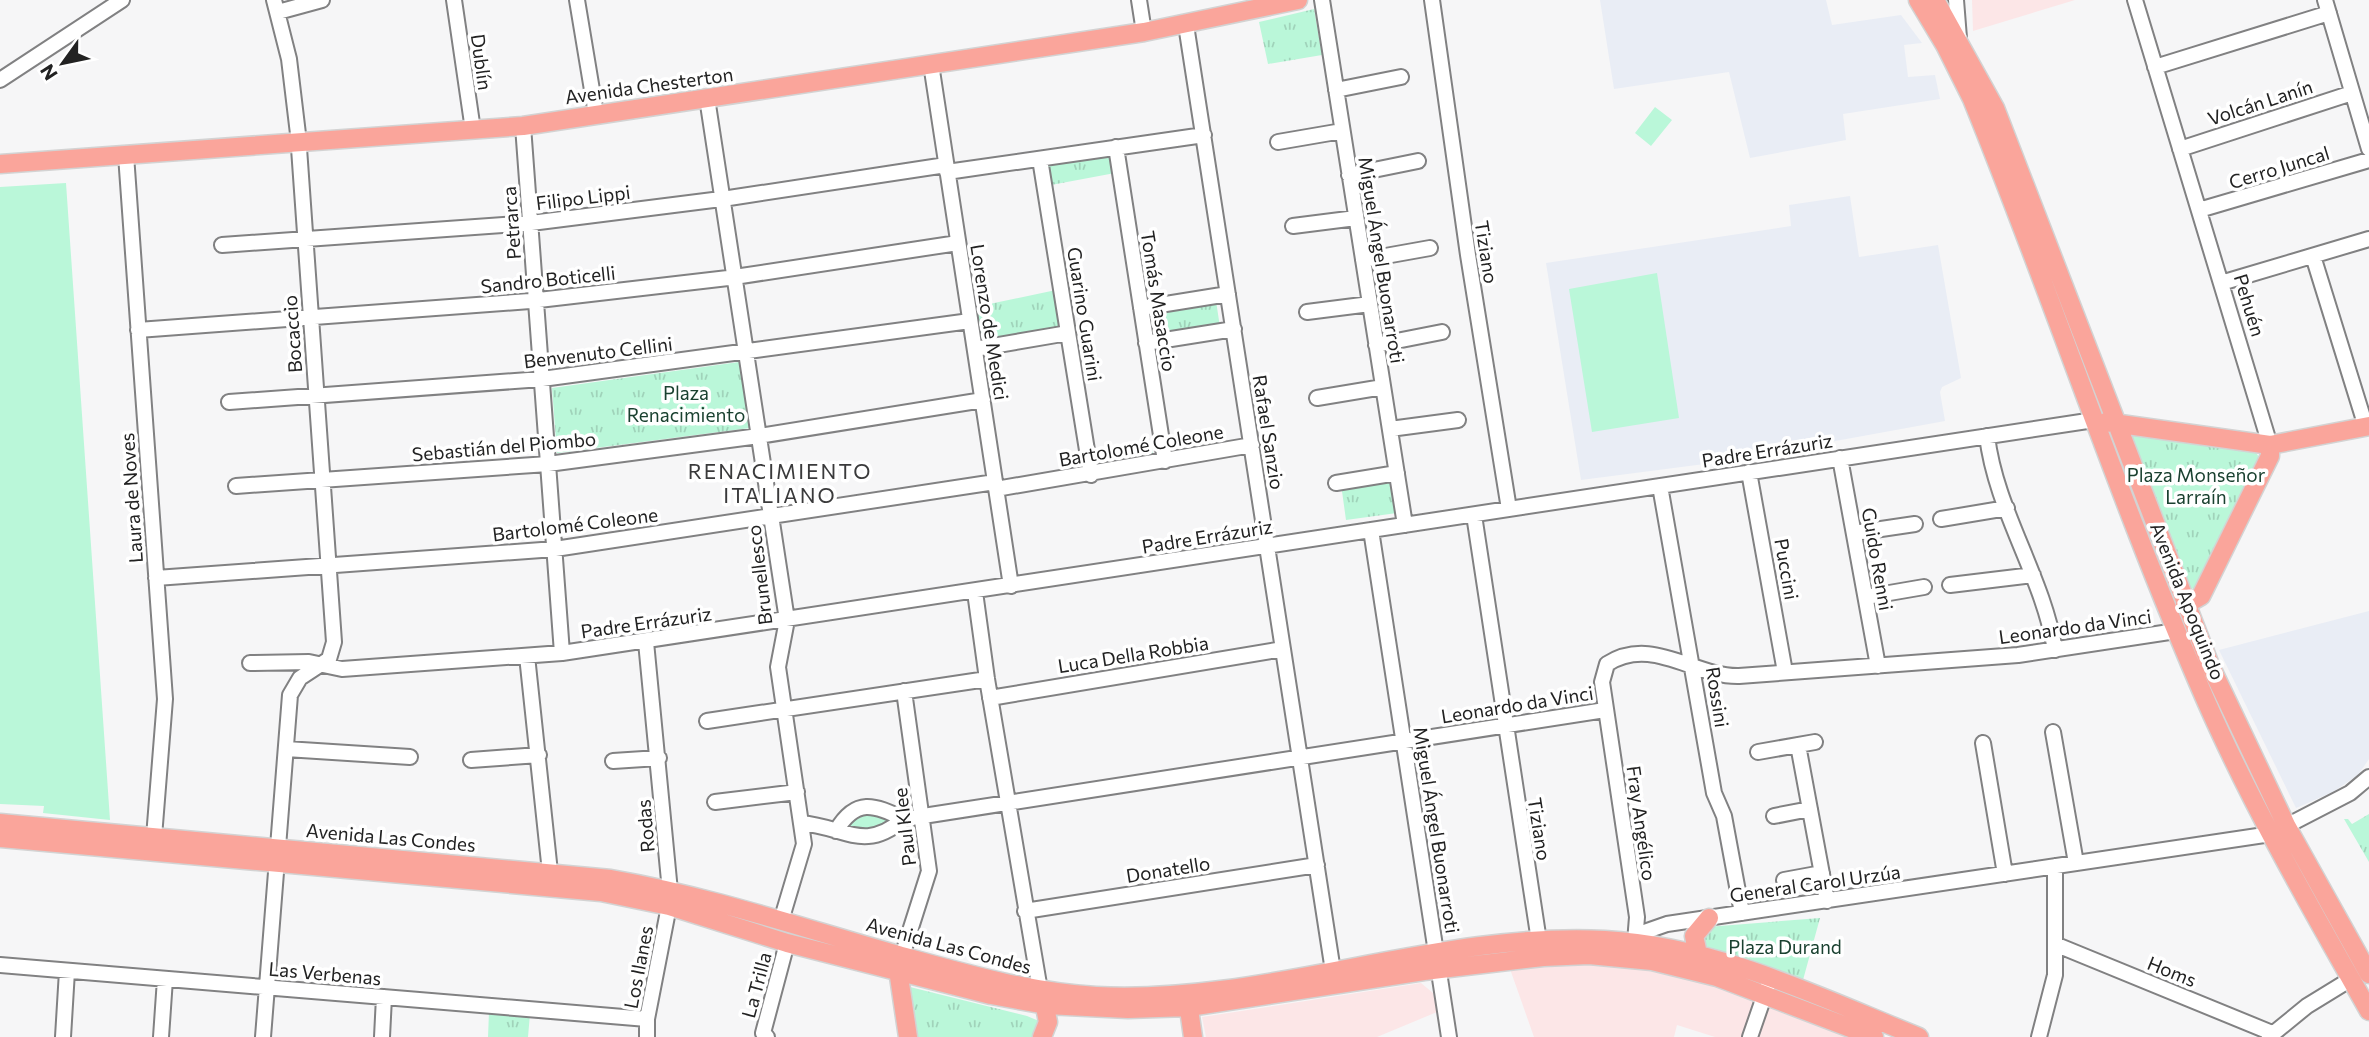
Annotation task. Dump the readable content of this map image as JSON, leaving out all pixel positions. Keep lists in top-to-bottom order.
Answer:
{
  "streets": {
    "main road": ["Avenida Chesterton", "Avenida Apoquindo", "Avenida Las Condes"],
    "street": [
      "Dublín",
      "Volcán Lanín",
      "Cerro Juncal",
      "Filipo Lippi",
      "Petrarca",
      "Tiziano",
      "Miguel Ángel Buonarroti",
      "Sandro Boticelli",
      "Tomás Masaccio",
      "Pehuén",
      "Guarino Guarini",
      "Lorenzo de Medici",
      "Bocaccio",
      "Benvenuto Cellini",
      "Rafael Sanzio",
      "Bartolomé Coleone",
      "Sebastián del Piombo",
      "Padre Errázuriz",
      "Laura de Noves",
      "Guido Renni",
      "Puccini",
      "Brunellesco",
      "Leonardo da Vinci",
      "Luca Della Robbia",
      "Rossini",
      "Fray Angélico",
      "Rodas",
      "Paul Klee",
      "Donatello",
      "General Carol Urzúa",
      "Los Ilanes",
      "Homs",
      "Las Verbenas",
      "La Trilla"
    ]
  },
  "crossings": [
    ["Dublín", "Avenida Chesterton"],
    ["Avenida Chesterton", "Petrarca"],
    ["Avenida Chesterton", "Lorenzo de Medici"],
    ["Avenida Chesterton", "Bocaccio"],
    ["Avenida Chesterton", "Rafael Sanzio"],
    ["Avenida Chesterton", "Laura de Noves"],
    ["Avenida Chesterton", "Brunellesco"],
    ["Volcán Lanín", "Pehuén"],
    ["Cerro Juncal", "Pehuén"],
    ["Filipo Lippi", "Petrarca"],
    ["Filipo Lippi", "Tomás Masaccio"],
    ["Filipo Lippi", "Guarino Guarini"],
    ["Filipo Lippi", "Lorenzo de Medici"],
    ["Filipo Lippi", "Bocaccio"],
    ["Filipo Lippi", "Rafael Sanzio"],
    ["Filipo Lippi", "Brunellesco"],
    ["Petrarca", "Sandro Boticelli"],
    ["Petrarca", "Benvenuto Cellini"],
    ["Petrarca", "Bartolomé Coleone"],
    ["Petrarca", "Sebastián del Piombo"],
    ["Petrarca", "Padre Errázuriz"],
    ["Tiziano", "Padre Errázuriz"],
    ["Tiziano", "Leonardo da Vinci"],
    ["Tiziano", "Avenida Las Condes"],
    ["Miguel Ángel Buonarroti", "Padre Errázuriz"],
    ["Miguel Ángel Buonarroti", "Leonardo da Vinci"],
    ["Miguel Ángel Buonarroti", "Avenida Las Condes"],
    ["Sandro Boticelli", "Lorenzo de Medici"],
    ["Sandro Boticelli", "Bocaccio"],
    ["Sandro Boticelli", "Laura de Noves"],
    ["Sandro Boticelli", "Brunellesco"],
    ["Tomás Masaccio", "Bartolomé Coleone"],
    ["Guarino Guarini", "Bartolomé Coleone"],
    ["Lorenzo de Medici", "Benvenuto Cellini"],
    ["Lorenzo de Medici", "Bartolomé Coleone"],
    ["Lorenzo de Medici", "Sebastián del Piombo"],
    ["Lorenzo de Medici", "Padre Errázuriz"],
    ["Bocaccio", "Benvenuto Cellini"],
    ["Bocaccio", "Bartolomé Coleone"],
    ["Bocaccio", "Sebastián del Piombo"],
    ["Bocaccio", "Padre Errázuriz"],
    ["Benvenuto Cellini", "Brunellesco"],
    ["Rafael Sanzio", "Bartolomé Coleone"],
    ["Rafael Sanzio", "Padre Errázuriz"],
    ["Rafael Sanzio", "Leonardo da Vinci"],
    ["Rafael Sanzio", "Luca Della Robbia"],
    ["Rafael Sanzio", "Avenida Las Condes"],
    ["Rafael Sanzio", "Donatello"],
    ["Bartolomé Coleone", "Laura de Noves"],
    ["Bartolomé Coleone", "Brunellesco"],
    ["Sebastián del Piombo", "Brunellesco"],
    ["Padre Errázuriz", "Guido Renni"],
    ["Padre Errázuriz", "Puccini"],
    ["Padre Errázuriz", "Brunellesco"],
    ["Padre Errázuriz", "Avenida Apoquindo"],
    ["Padre Errázuriz", "Rossini"],
    ["Padre Errázuriz", "Rodas"],
    ["Laura de Noves", "Avenida Las Condes"],
    ["Guido Renni", "Leonardo da Vinci"],
    ["Puccini", "Leonardo da Vinci"],
    ["Brunellesco", "Leonardo da Vinci"],
    ["Brunellesco", "Avenida Las Condes"],
    ["Avenida Apoquindo", "Leonardo da Vinci"],
    ["Avenida Apoquindo", "General Carol Urzúa"],
    ["Leonardo da Vinci", "Rossini"],
    ["Leonardo da Vinci", "Fray Angélico"],
    ["Leonardo da Vinci", "Paul Klee"],
    ["Rossini", "General Carol Urzúa"],
    ["Fray Angélico", "Avenida Las Condes"],
    ["Fray Angélico", "General Carol Urzúa"],
    ["Rodas", "Avenida Las Condes"],
    ["Rodas", "Los Ilanes"],
    ["Paul Klee", "Avenida Las Condes"],
    ["Avenida Las Condes", "General Carol Urzúa"],
    ["Avenida Las Condes", "Los Ilanes"],
    ["Avenida Las Condes", "La Trilla"],
    ["Los Ilanes", "Las Verbenas"]
  ],
  "districts": ["RENACIMIENTO ITALIANO"],
  "parks": ["Plaza Renacimiento", "Plaza Monseñor Larraín", "Plaza Durand"],
  "north": "bottom left"
}
